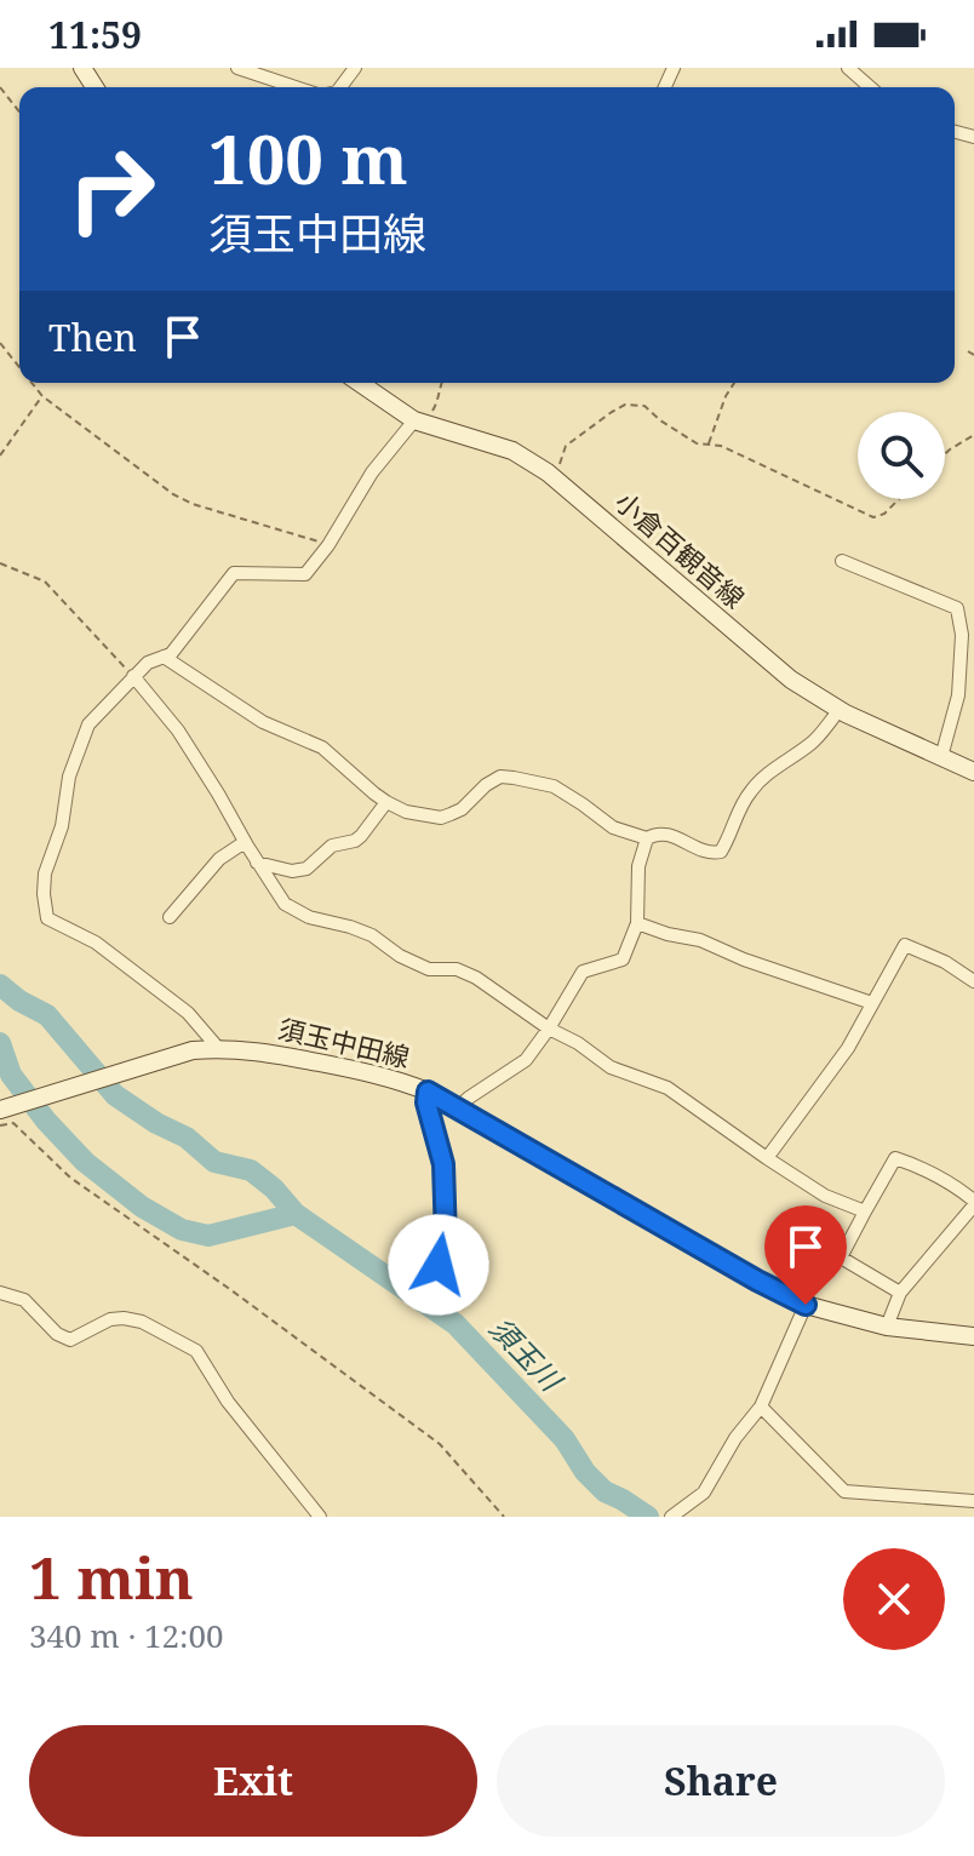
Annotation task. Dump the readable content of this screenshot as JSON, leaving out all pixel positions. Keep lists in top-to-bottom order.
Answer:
{
  "streets": {
    "main road": ["小倉百観音線", "須玉中田線"]
  },
  "water": ["須玉川"],
  "page": {
    "status": "11:59",
    "turn": ["100 m", "須玉中田線"],
    "then": "Then",
    "heading": ["1 min", "340 m · 12:00"],
    "buttons": ["Exit", "Share"]
  }
}
